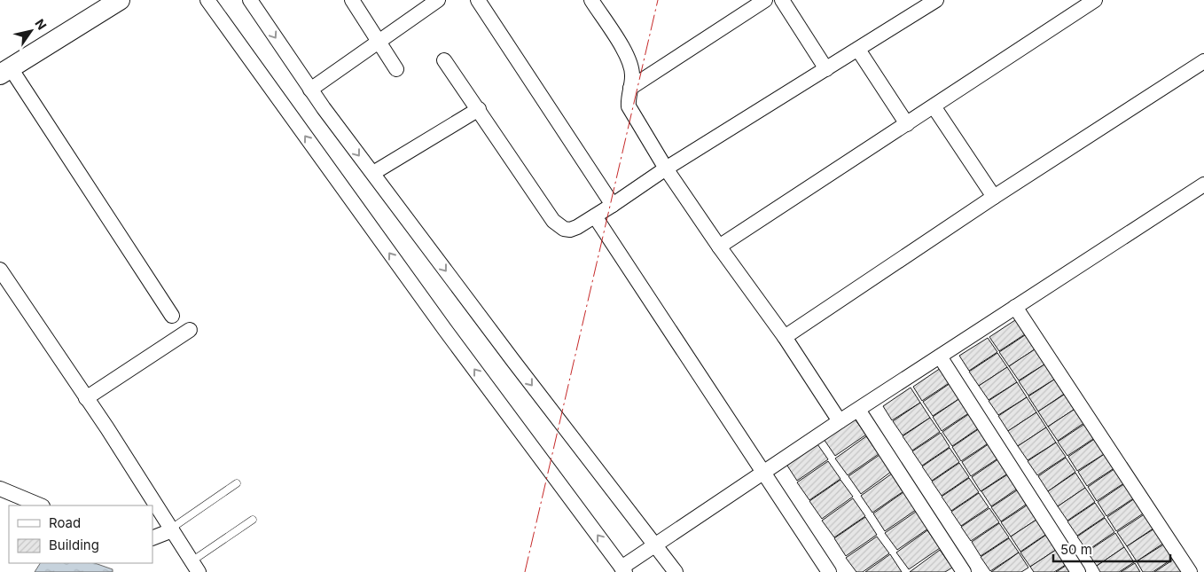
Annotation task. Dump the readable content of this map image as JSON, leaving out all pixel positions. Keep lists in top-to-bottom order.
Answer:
{
  "legend": ["Road", "Building"],
  "scale_bar": "50 m",
  "north": "top right"
}
